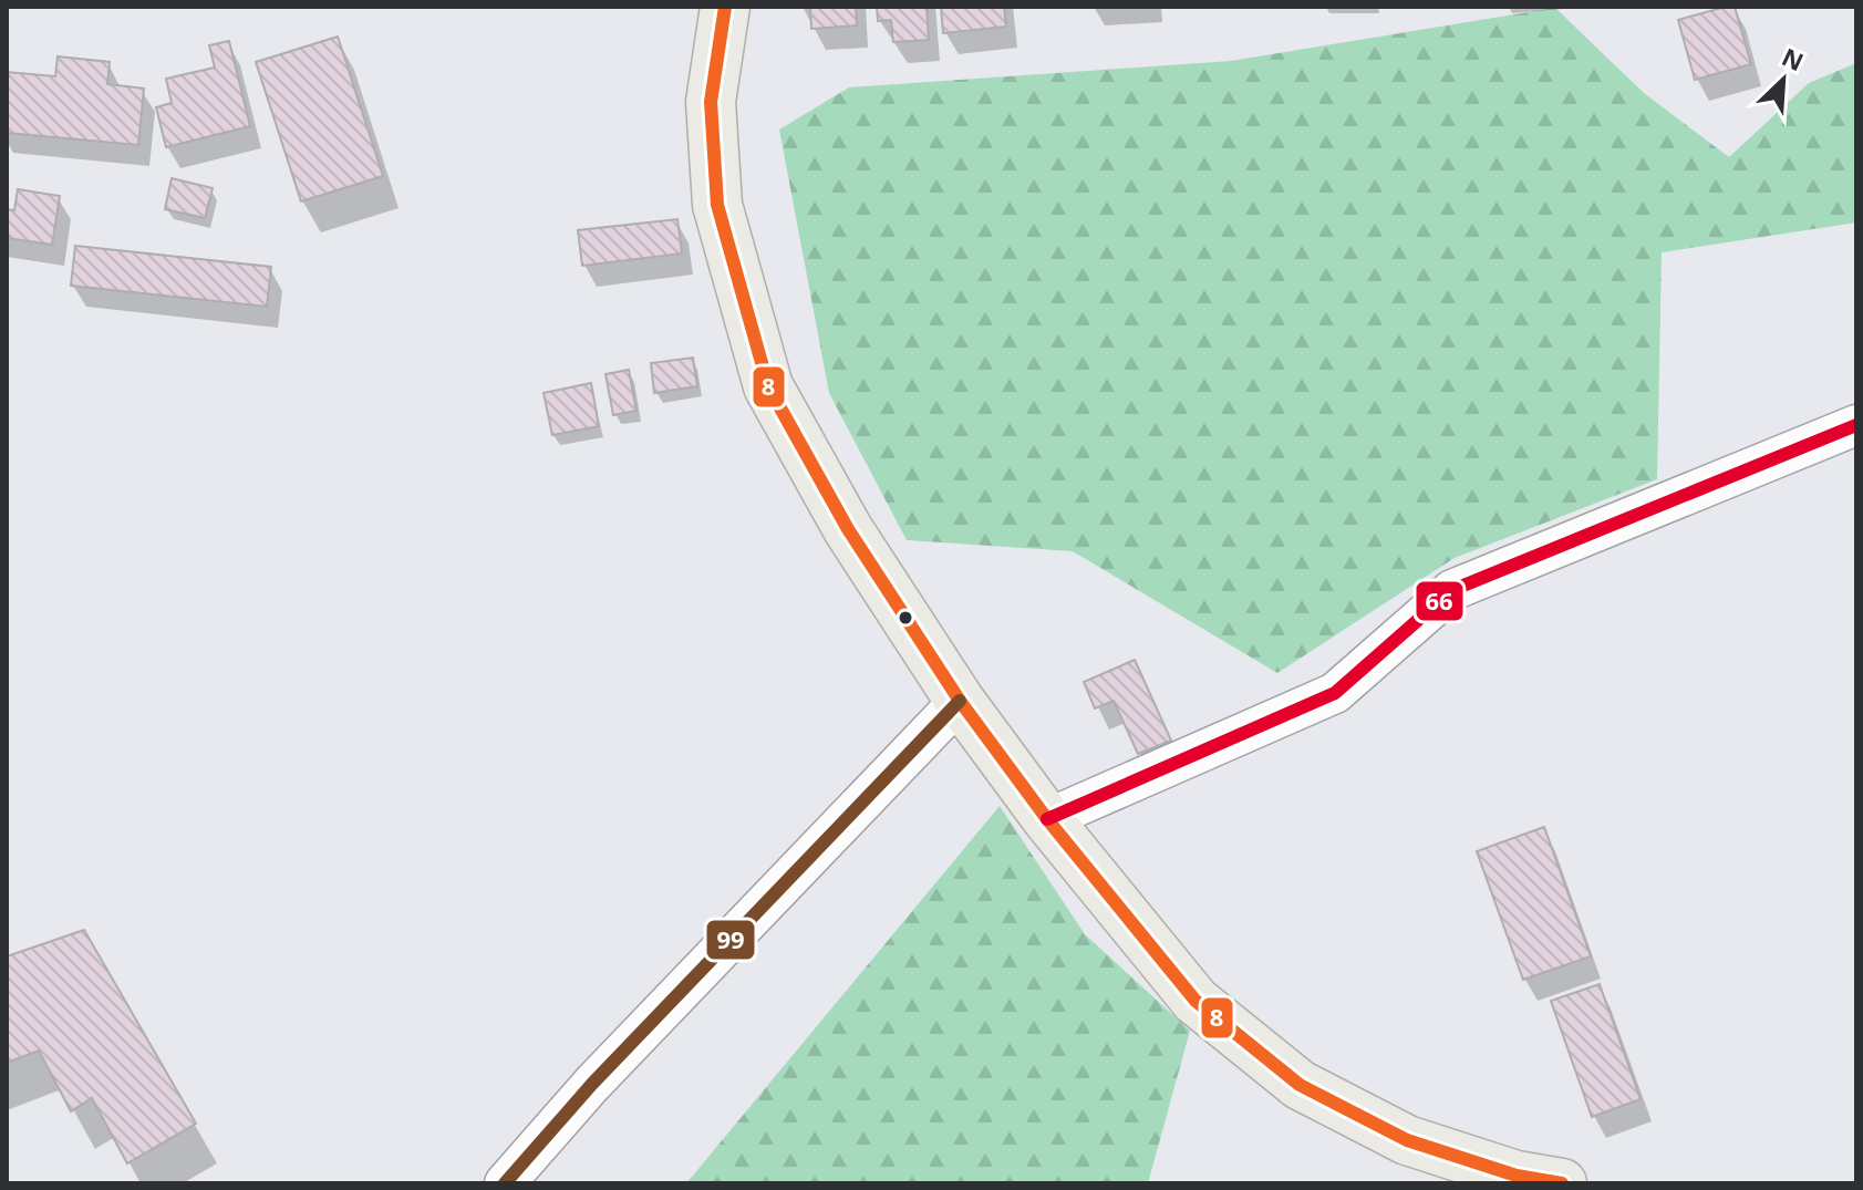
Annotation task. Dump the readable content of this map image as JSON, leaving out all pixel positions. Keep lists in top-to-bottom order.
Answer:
{
  "lines": ["transit line 8", "transit line 66", "transit line 99"],
  "north": "top right"
}
